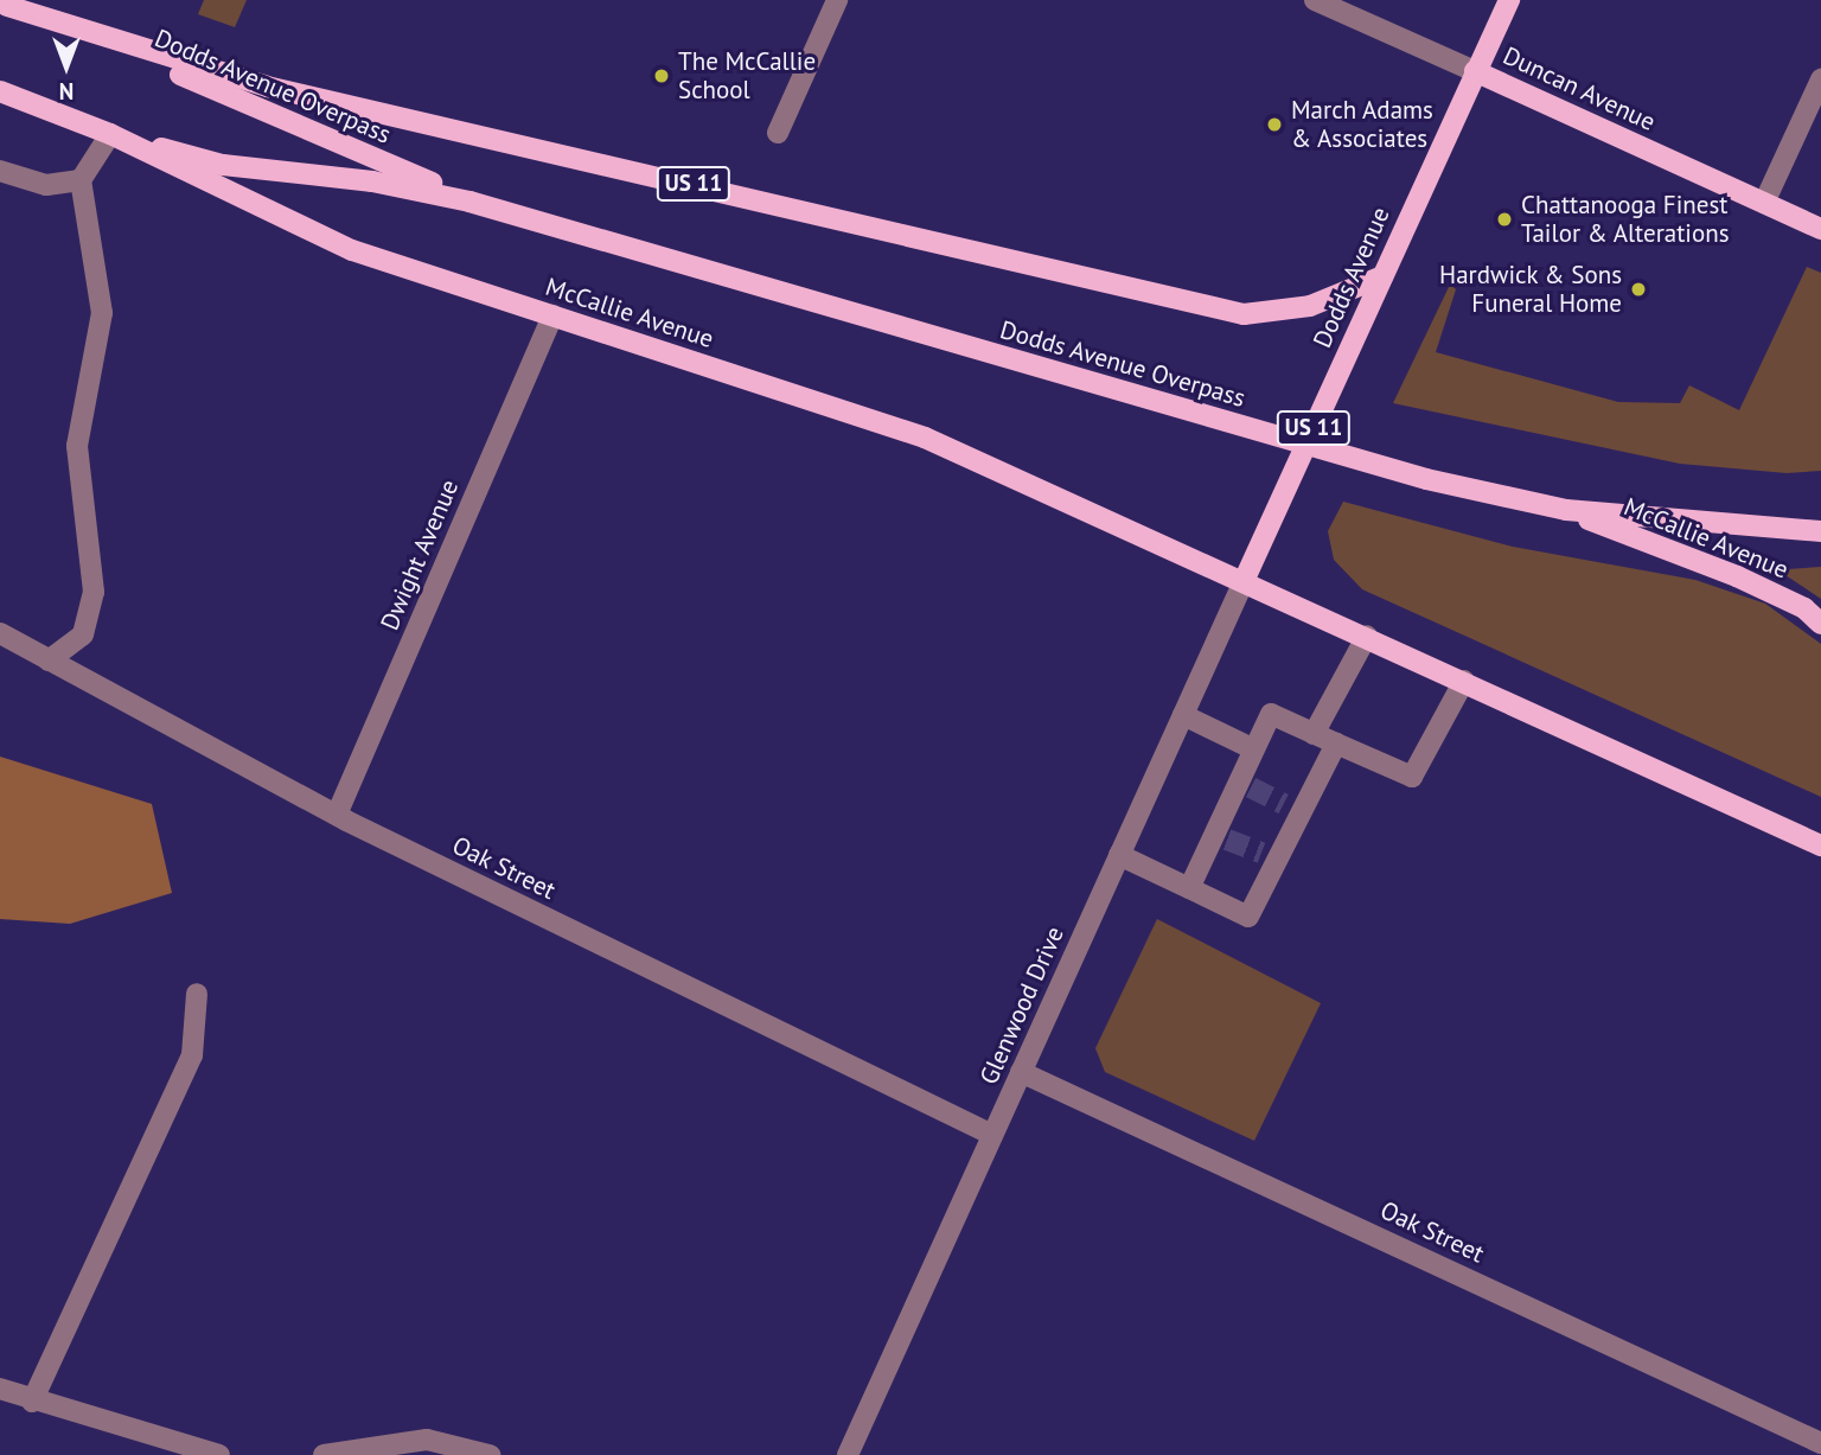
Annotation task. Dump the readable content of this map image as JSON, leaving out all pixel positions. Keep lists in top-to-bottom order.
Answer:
{
  "streets": {
    "main road": [
      "Dodds Avenue Overpass",
      "Duncan Avenue",
      "US 11",
      "Dodds Avenue",
      "McCallie Avenue"
    ],
    "street": ["Dwight Avenue", "Oak Street", "Glenwood Drive"]
  },
  "crossings": [
    ["Dodds Avenue Overpass", "US 11"],
    ["Dodds Avenue Overpass", "McCallie Avenue"],
    ["Duncan Avenue", "Dodds Avenue"],
    ["US 11", "Dodds Avenue"],
    ["Dodds Avenue", "McCallie Avenue"],
    ["Dodds Avenue", "Glenwood Drive"],
    ["McCallie Avenue", "Dwight Avenue"],
    ["McCallie Avenue", "Glenwood Drive"],
    ["Dwight Avenue", "Oak Street"],
    ["Oak Street", "Glenwood Drive"]
  ],
  "places": [
    "The McCallie School",
    "March Adams & Associates",
    "Chattanooga Finest Tailor & Alterations",
    "Hardwick & Sons Funeral Home"
  ],
  "north": "bottom"
}
